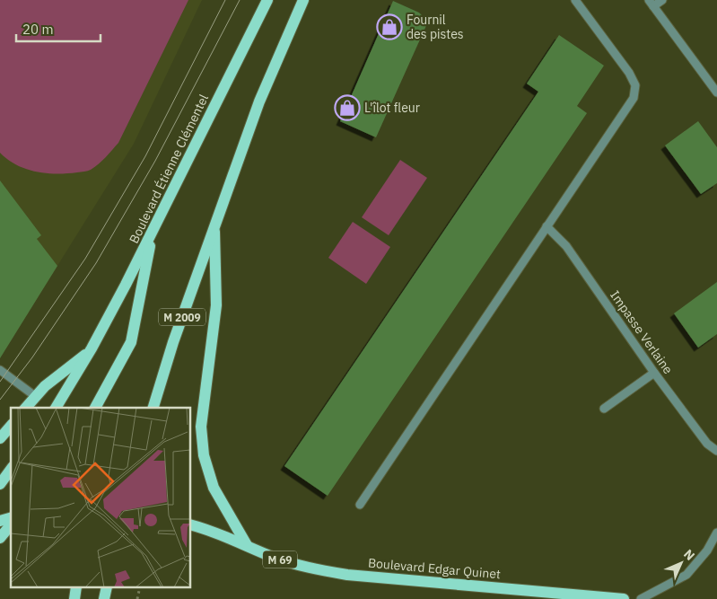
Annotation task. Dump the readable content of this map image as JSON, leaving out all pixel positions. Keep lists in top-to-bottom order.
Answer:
{
  "streets": {
    "main road": [
      "Boulevard Étienne Clémentel",
      "M 2009",
      "M 69",
      "Boulevard Edgar Quinet"
    ],
    "street": ["Impasse Verlaine"]
  },
  "crossings": [
    ["M 69", "Boulevard Edgar Quinet"]
  ],
  "places": {
    "shop": ["Fournil des pistes", "L'îlot fleur"]
  },
  "scale_bar": "20 m",
  "north": "top right"
}
